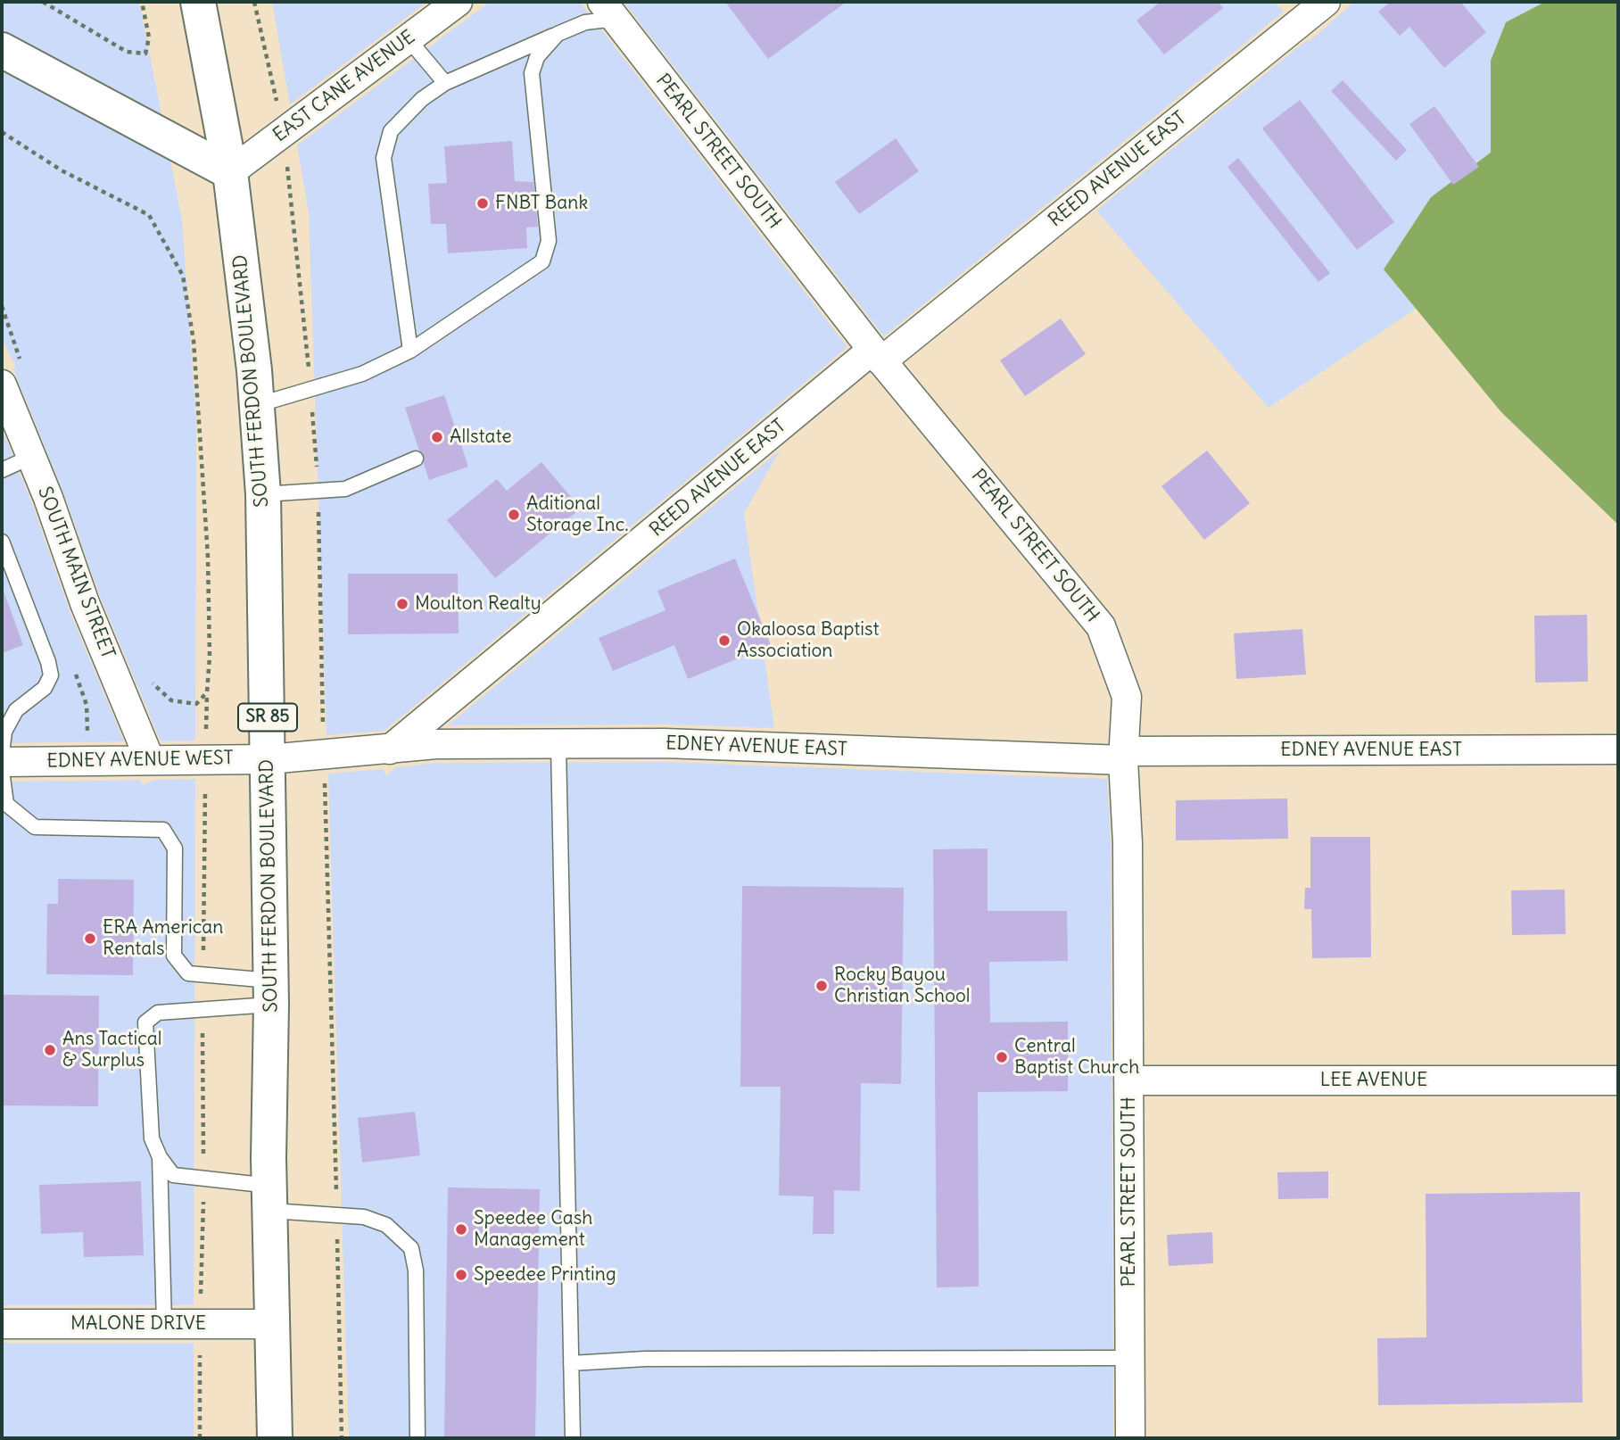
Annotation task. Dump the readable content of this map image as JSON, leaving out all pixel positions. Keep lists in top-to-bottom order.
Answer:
{
  "streets": {
    "main road": ["SOUTH FERDON BOULEVARD", "SR 85"],
    "street": [
      "EAST CANE AVENUE",
      "PEARL STREET SOUTH",
      "REED AVENUE EAST",
      "SOUTH MAIN STREET",
      "EDNEY AVENUE EAST",
      "EDNEY AVENUE WEST",
      "LEE AVENUE",
      "MALONE DRIVE"
    ]
  },
  "crossings": [
    ["EAST CANE AVENUE", "SOUTH FERDON BOULEVARD"],
    ["PEARL STREET SOUTH", "REED AVENUE EAST"],
    ["PEARL STREET SOUTH", "EDNEY AVENUE EAST"],
    ["PEARL STREET SOUTH", "LEE AVENUE"],
    ["REED AVENUE EAST", "EDNEY AVENUE EAST"],
    ["REED AVENUE EAST", "EDNEY AVENUE WEST"],
    ["SOUTH FERDON BOULEVARD", "EDNEY AVENUE WEST"],
    ["SOUTH FERDON BOULEVARD", "MALONE DRIVE"],
    ["SOUTH MAIN STREET", "EDNEY AVENUE WEST"],
    ["EDNEY AVENUE EAST", "EDNEY AVENUE WEST"]
  ],
  "places": [
    "FNBT Bank",
    "Allstate",
    "Aditional Storage Inc.",
    "Moulton Realty",
    "Okaloosa Baptist Association",
    "ERA American Rentals",
    "Rocky Bayou Christian School",
    "Ans Tactical & Surplus",
    "Central Baptist Church",
    "Speedee Cash Management",
    "Speedee Printing"
  ]
}
